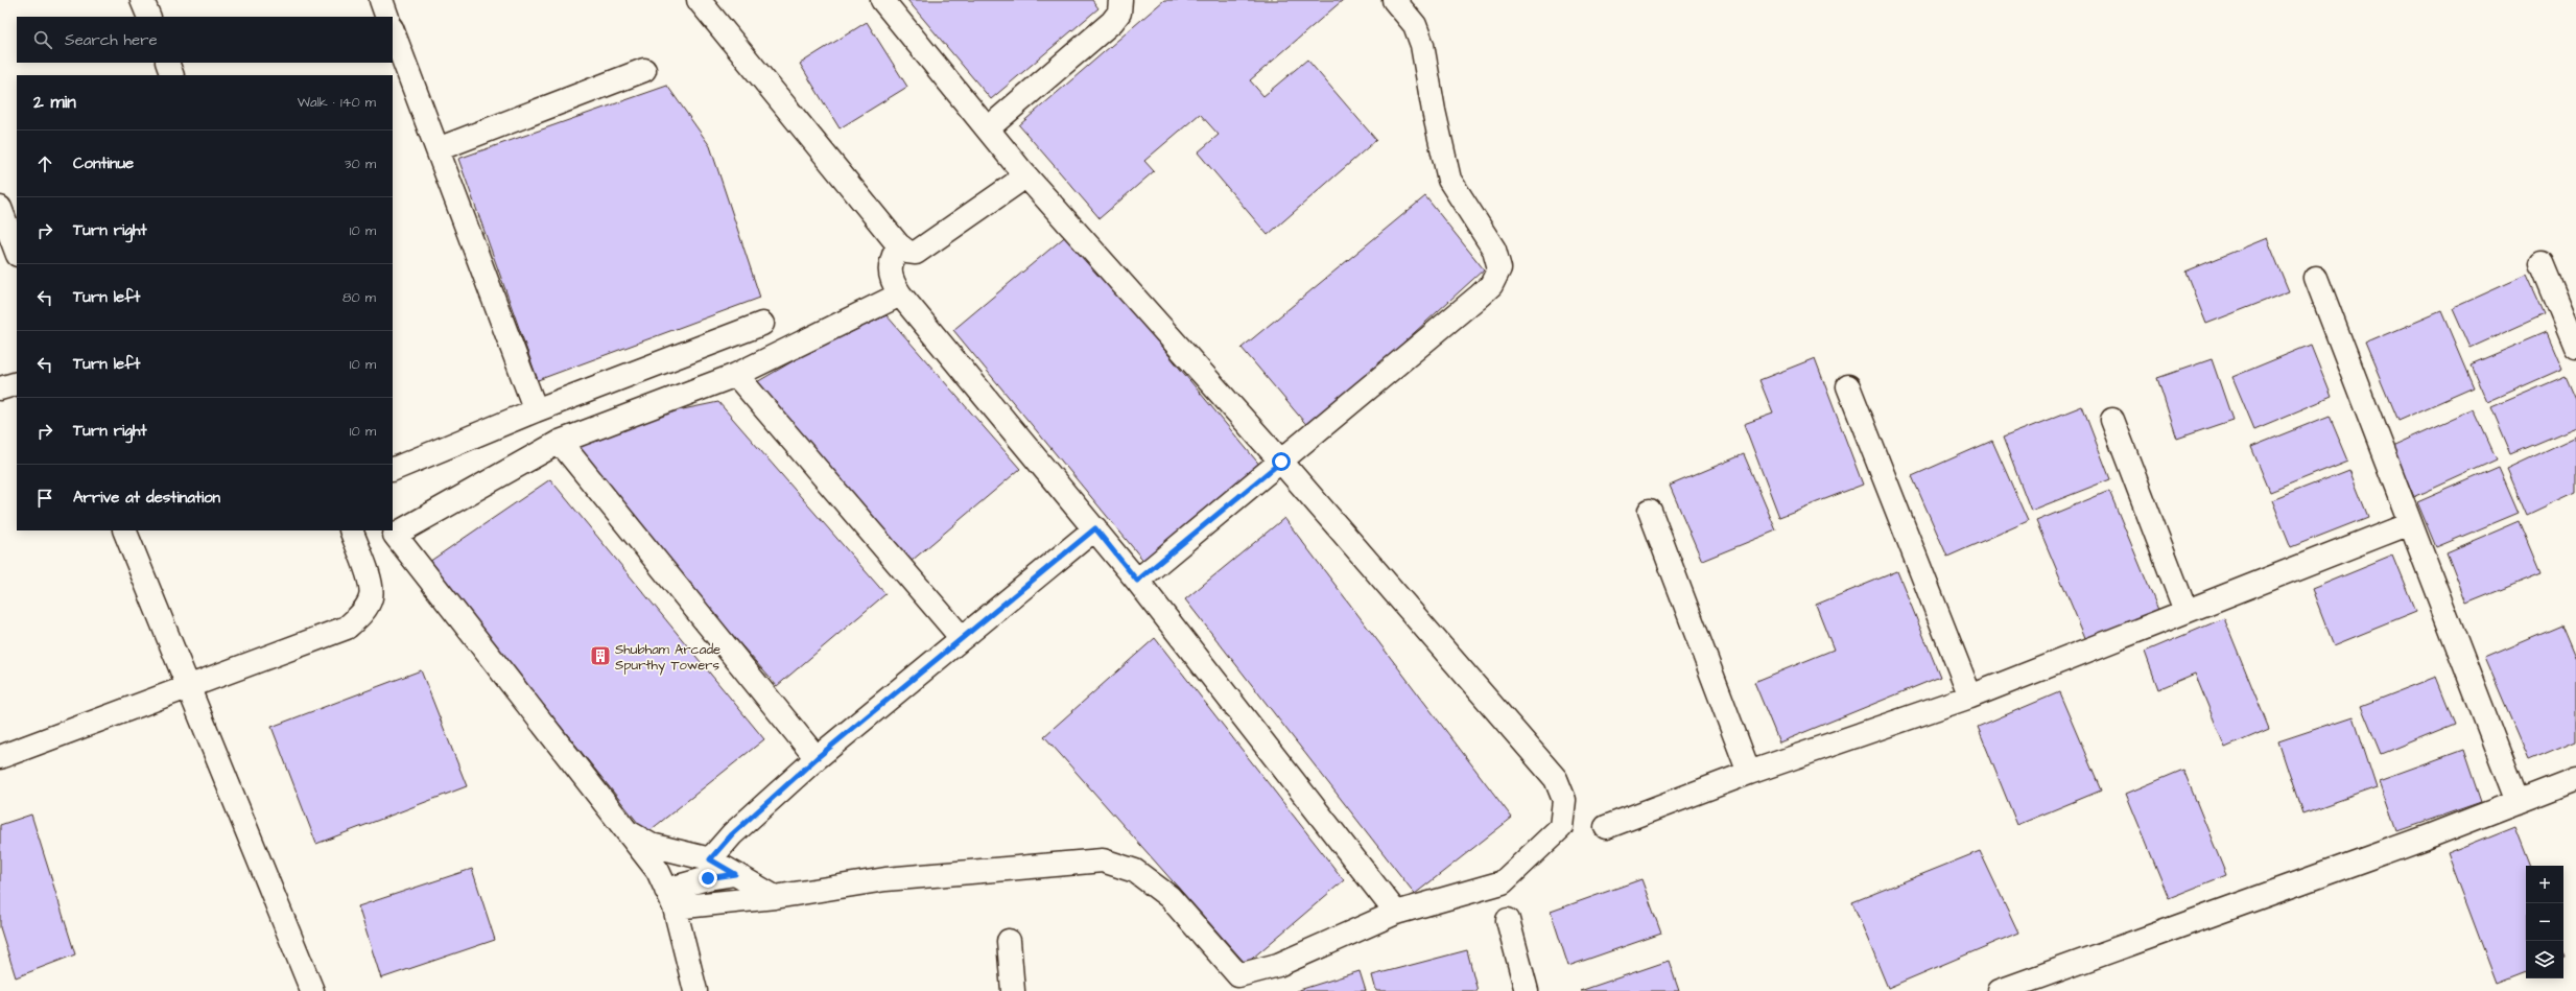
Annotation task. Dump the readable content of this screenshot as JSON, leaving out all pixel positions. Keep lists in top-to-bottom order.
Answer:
{
  "places": {
    "building": ["Shubham Arcade Spurthy Towers"]
  },
  "page": {
    "search": "Search here",
    "heading": ["2 min", "Walk · 140 m"],
    "list": [
      ["Continue", "30 m"],
      ["Turn right", "10 m"],
      ["Turn left", "80 m"],
      ["Turn left", "10 m"],
      ["Turn right", "10 m"],
      "Arrive at destination"
    ],
    "map_buttons": ["+", "−"]
  }
}
